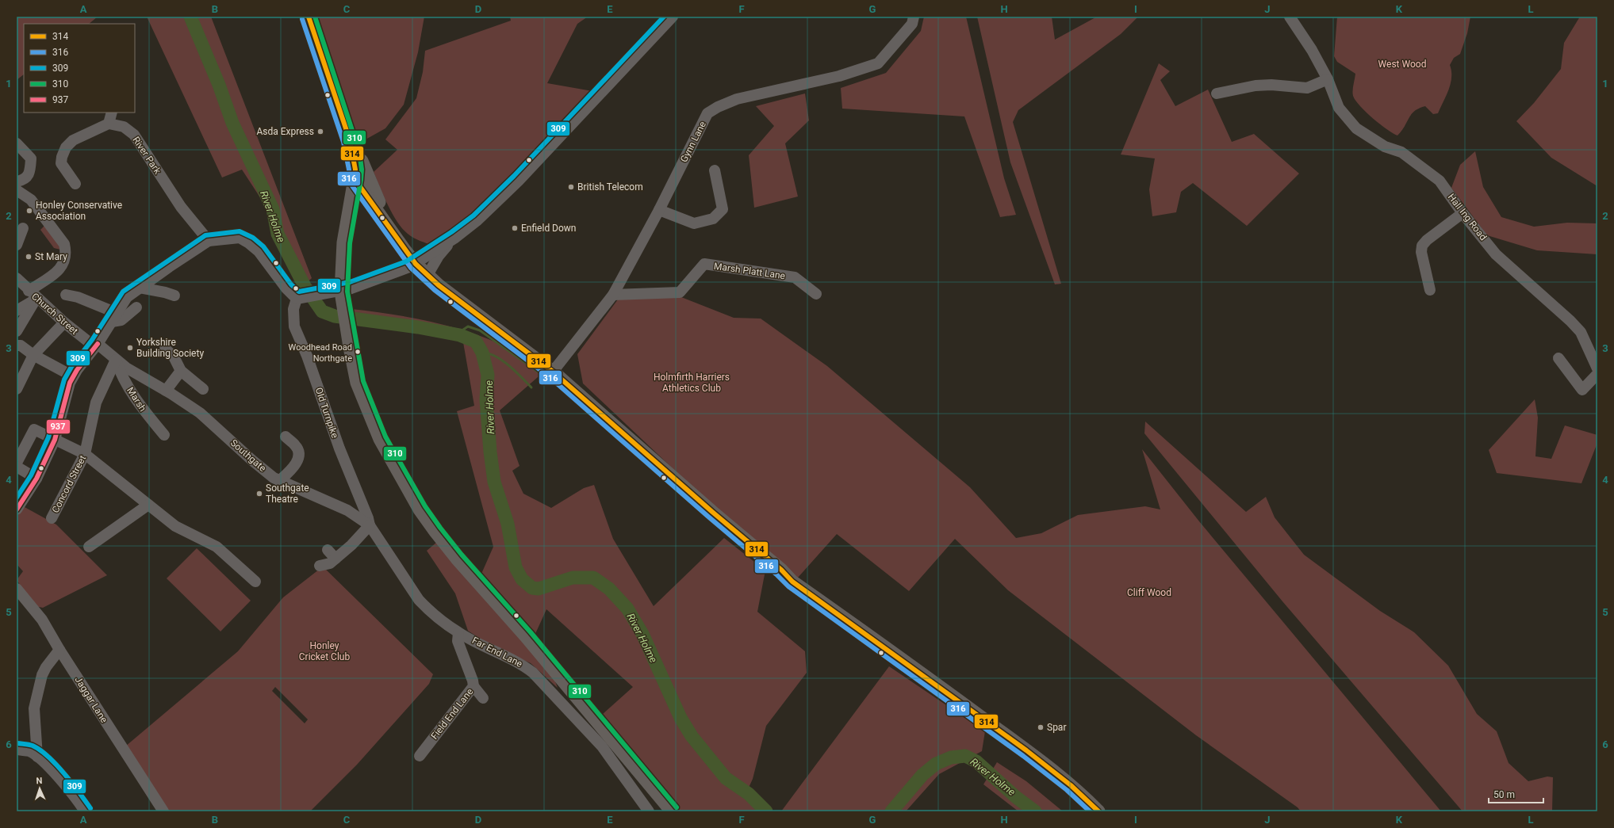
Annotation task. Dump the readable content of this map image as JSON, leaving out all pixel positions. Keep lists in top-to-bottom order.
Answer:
{
  "streets": {
    "street": [
      "Gynn Lane",
      "River Park",
      "Hall Ing Road",
      "Marsh Platt Lane",
      "Church Street",
      "Marsh",
      "Old Turnpike",
      "Southgate",
      "Concord Street",
      "Far End Lane",
      "Jaggar Lane",
      "Field End Lane"
    ]
  },
  "crossings": [
    ["Gynn Lane", "Marsh Platt Lane"],
    ["Church Street", "Southgate"],
    ["Marsh", "Southgate"],
    ["Marsh", "Concord Street"],
    ["Old Turnpike", "Southgate"],
    ["Old Turnpike", "Far End Lane"],
    ["Southgate", "Concord Street"],
    ["Southgate", "Far End Lane"],
    ["Far End Lane", "Field End Lane"]
  ],
  "water": ["River Holme"],
  "parks": [
    "West Wood",
    "Holmfirth Harriers Athletics Club",
    "Cliff Wood",
    "Honley Cricket Club"
  ],
  "places": [
    "Asda Express",
    "British Telecom",
    "Honley Conservative Association",
    "Enfield Down",
    "St Mary",
    "Yorkshire Building Society",
    "Woodhead Road Northgate",
    "Southgate Theatre",
    "Spar"
  ],
  "lines": [
    "transit line 314",
    "transit line 309",
    "transit line 310",
    "transit line 316",
    "transit line 937"
  ],
  "legend": [
    "314",
    "316",
    "309",
    "310",
    "937"
  ],
  "scale_bar": "50 m",
  "north": "top",
  "grid": {
    "columns": [
      "A",
      "B",
      "C",
      "D",
      "E",
      "F",
      "G",
      "H",
      "I",
      "J",
      "K",
      "L"
    ],
    "rows": [
      "1",
      "2",
      "3",
      "4",
      "5",
      "6"
    ]
  }
}
